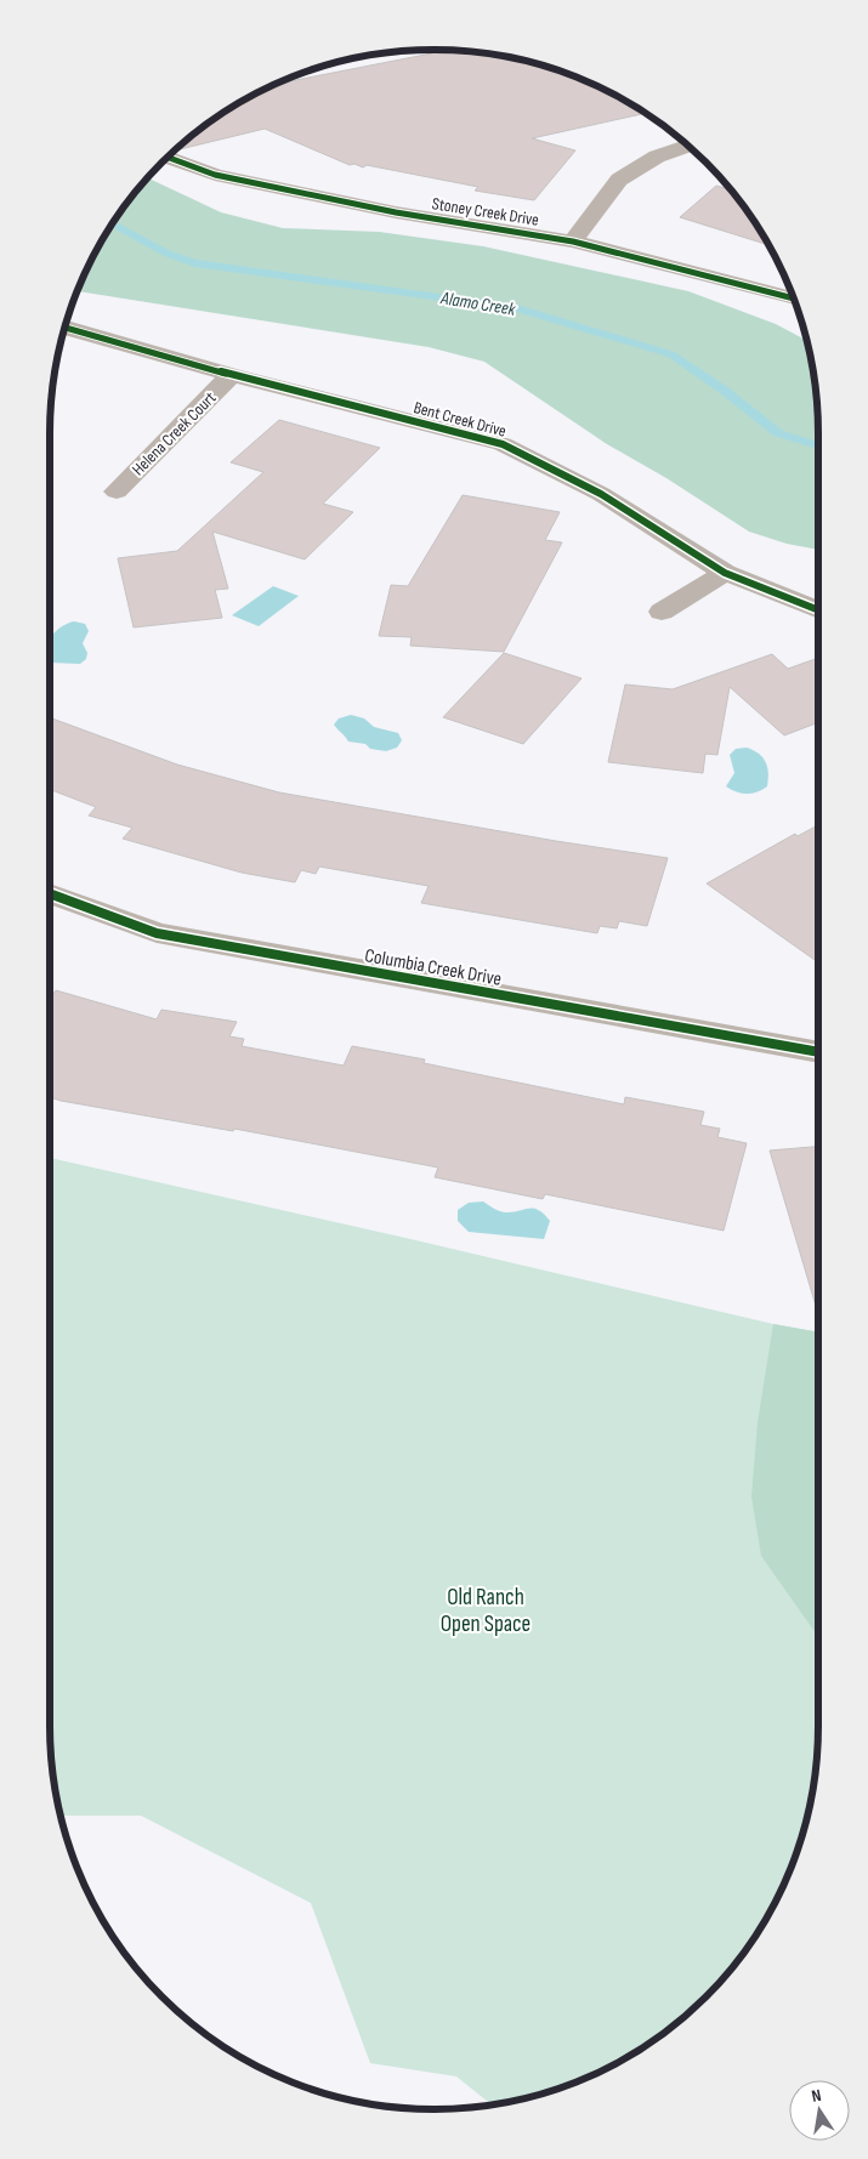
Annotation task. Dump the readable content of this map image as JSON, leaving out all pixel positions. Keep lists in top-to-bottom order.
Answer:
{
  "streets": {
    "street": [
      "Stoney Creek Drive",
      "Bent Creek Drive",
      "Helena Creek Court",
      "Columbia Creek Drive"
    ]
  },
  "crossings": [
    ["Bent Creek Drive", "Helena Creek Court"]
  ],
  "water": ["Alamo Creek"],
  "parks": ["Old Ranch Open Space"],
  "north": "top"
}
